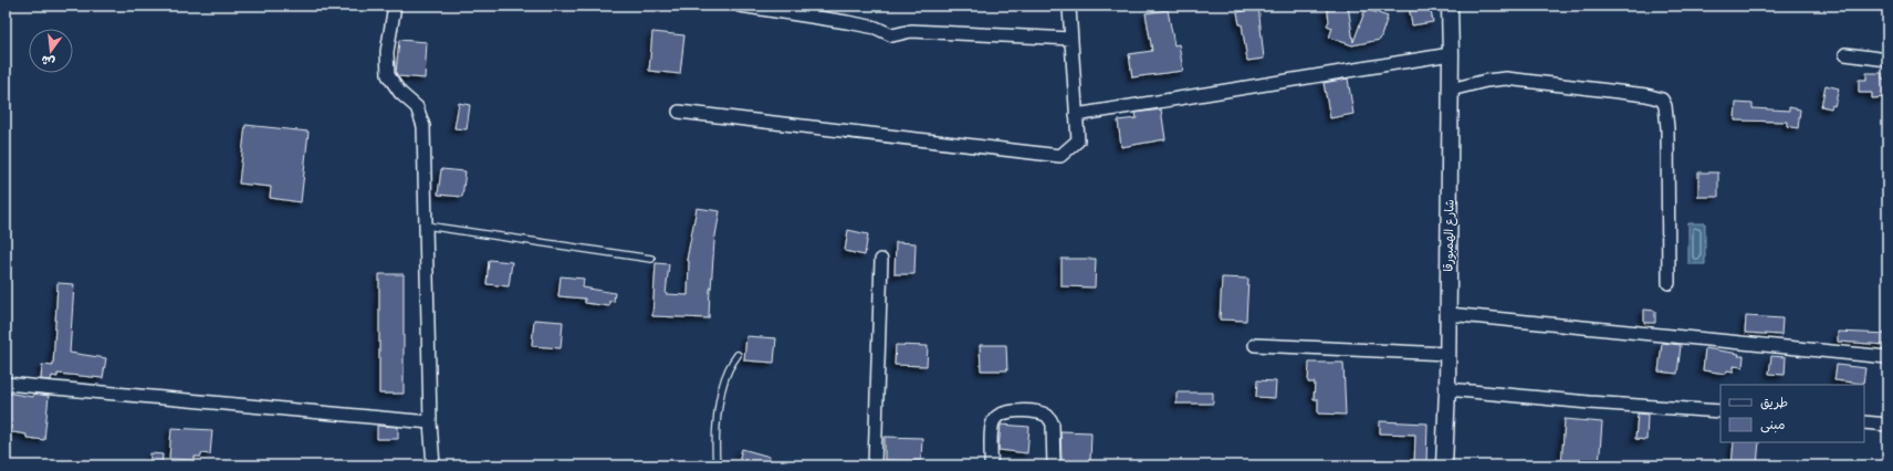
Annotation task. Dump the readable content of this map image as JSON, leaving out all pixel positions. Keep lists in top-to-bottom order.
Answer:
{
  "streets": {
    "street": ["شارع الهمبورقا"]
  },
  "legend": ["طريق", "مبنى"],
  "north": "bottom"
}
